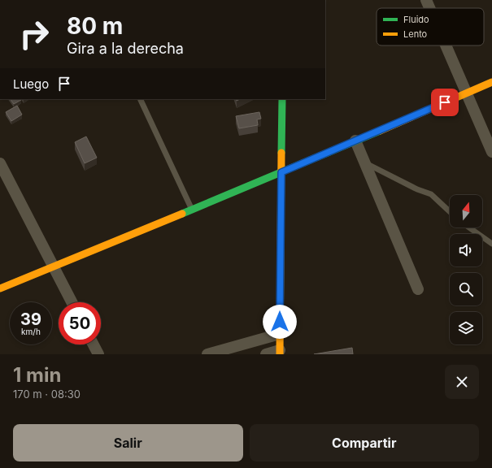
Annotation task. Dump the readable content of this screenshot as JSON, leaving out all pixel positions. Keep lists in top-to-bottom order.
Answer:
{
  "legend": ["Fluido", "Lento"],
  "north": "top",
  "page": {
    "turn": ["80 m", "Gira a la derecha"],
    "then": "Luego",
    "speed": "39 km/h",
    "limit": "50",
    "heading": ["1 min", "170 m · 08:30"],
    "buttons": ["Salir", "Compartir"]
  }
}
